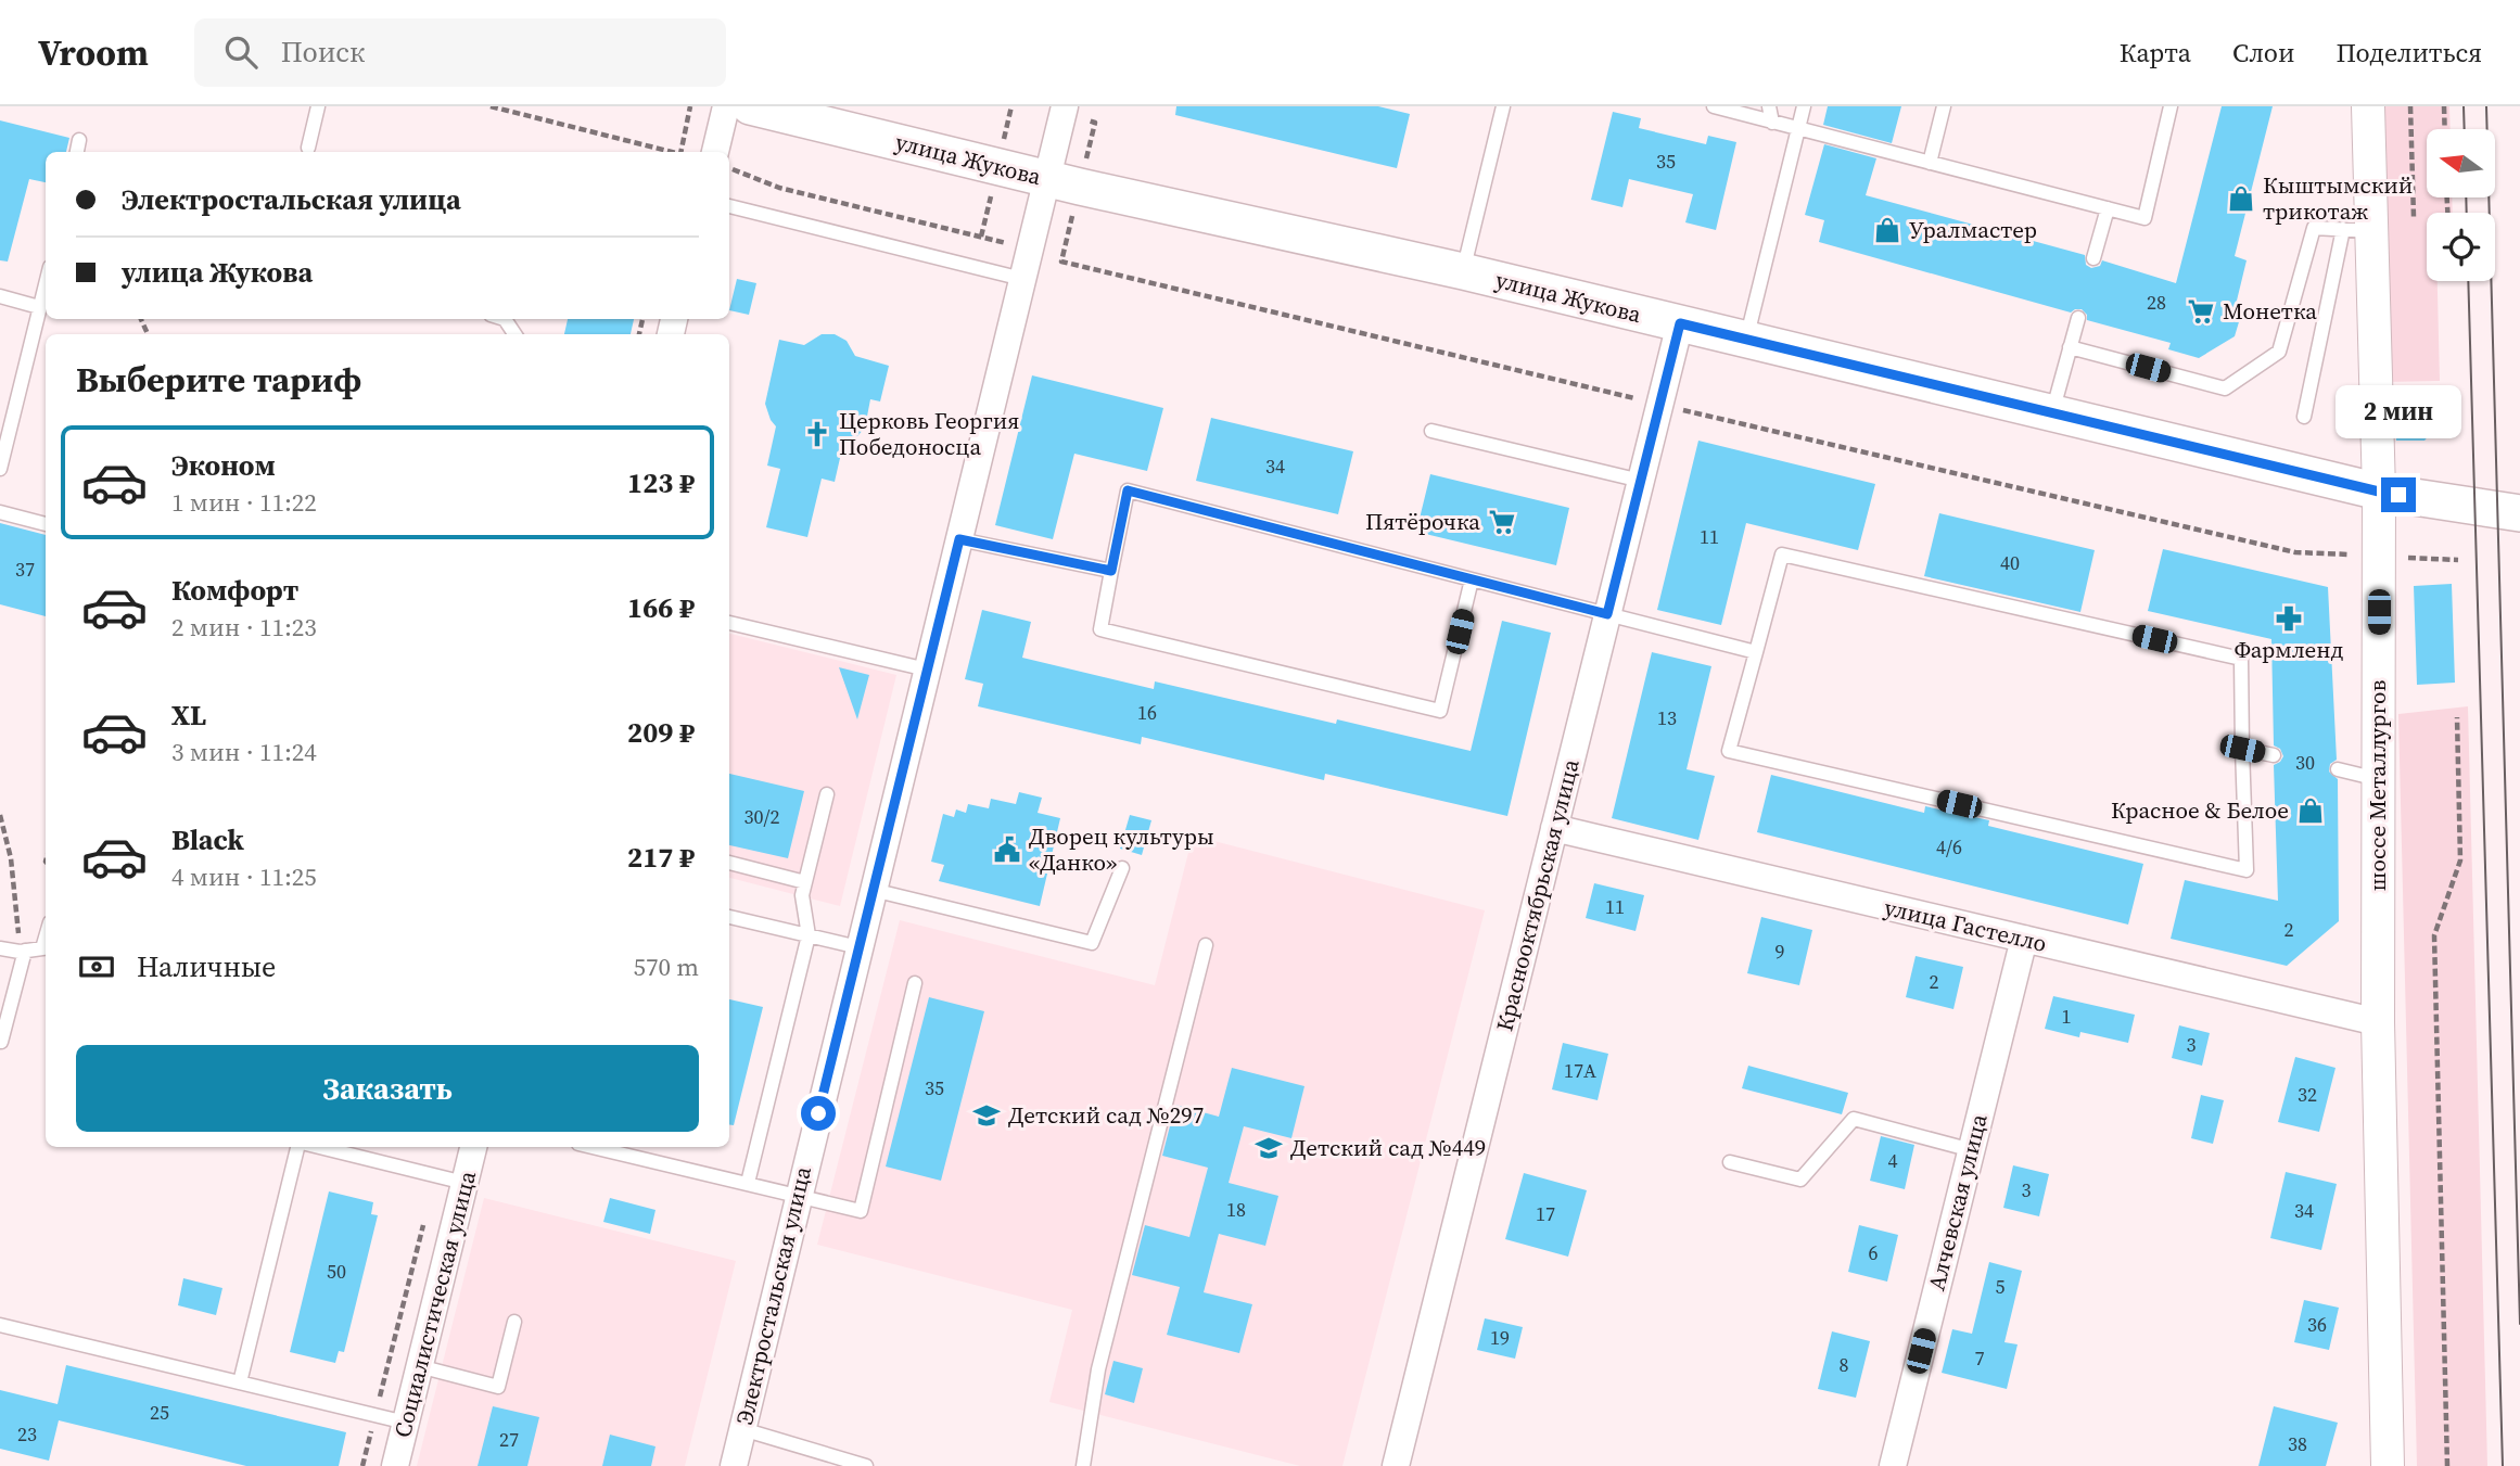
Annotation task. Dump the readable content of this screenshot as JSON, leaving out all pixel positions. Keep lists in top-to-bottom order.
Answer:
{
  "streets": {
    "main road": ["улица Жукова"],
    "street": [
      "шоссе Металлургов",
      "Краснооктябрьская улица",
      "улица Гастелло",
      "Алчевская улица",
      "Электростальская улица",
      "Социалистическая улица"
    ]
  },
  "crossings": [
    ["улица Жукова", "шоссе Металлургов"],
    ["улица Жукова", "Краснооктябрьская улица"],
    ["улица Жукова", "Электростальская улица"],
    ["шоссе Металлургов", "улица Гастелло"],
    ["Краснооктябрьская улица", "улица Гастелло"],
    ["улица Гастелло", "Алчевская улица"]
  ],
  "places": {
    "shop": ["Кыштымский трикотаж", "Уралмастер", "Красное & Белое"],
    "supermarket": ["Монетка", "Пятёрочка"],
    "church": ["Церковь Георгия Победоносца"],
    "pharmacy": ["Фармленд"],
    "public building": ["Дворец культуры «Данко»"],
    "school or university": ["Детский сад №297", "Детский сад №449"]
  },
  "house_numbers": [
    "35",
    "28",
    "34",
    "11",
    "40",
    "37",
    "16",
    "13",
    "30",
    "30/2",
    "4/6",
    "11",
    "2",
    "9",
    "2",
    "1",
    "3",
    "17А",
    "35",
    "32",
    "4",
    "3",
    "18",
    "34",
    "17",
    "6",
    "50",
    "5",
    "36",
    "19",
    "7",
    "8",
    "25",
    "23",
    "27",
    "38"
  ],
  "north": "left",
  "page": {
    "header": "Vroom",
    "search": "Поиск",
    "nav": ["Карта", "Слои", "Поделиться"],
    "banner": ["Электростальская улица", "улица Жукова"],
    "heading": "Выберите тариф",
    "bubble": "2 мин",
    "list": [
      {
        "name": "Эконом",
        "note": "1 мин · 11:22",
        "value": "123 ₽"
      },
      {
        "name": "Комфорт",
        "note": "2 мин · 11:23",
        "value": "166 ₽"
      },
      {
        "name": "XL",
        "note": "3 мин · 11:24",
        "value": "209 ₽"
      },
      {
        "name": "Black",
        "note": "4 мин · 11:25",
        "value": "217 ₽"
      }
    ],
    "pay": ["Наличные", "570 m"],
    "buttons": "Заказать"
  }
}
